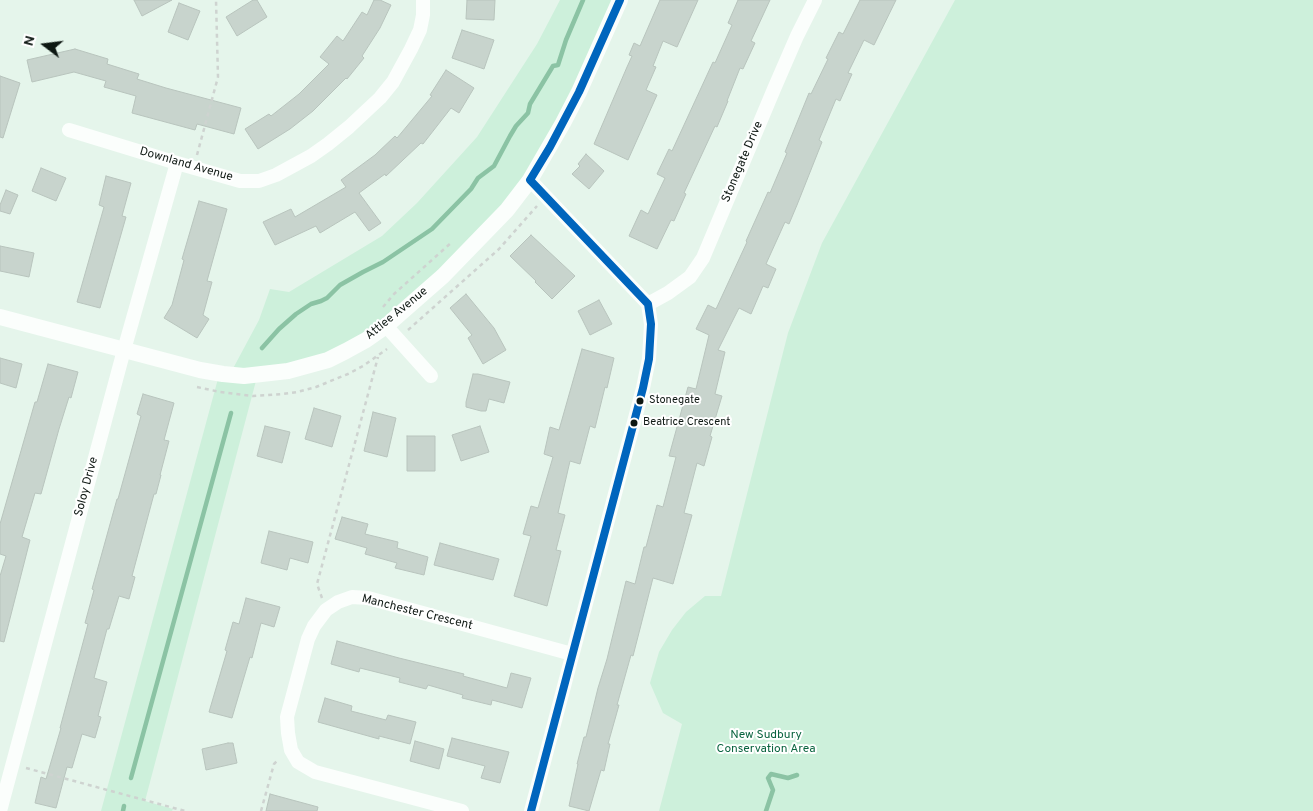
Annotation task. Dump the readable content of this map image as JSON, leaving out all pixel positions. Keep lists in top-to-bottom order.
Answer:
{
  "streets": {
    "street": [
      "Stonegate Drive",
      "Downland Avenue",
      "Attlee Avenue",
      "Soloy Drive",
      "Manchester Crescent"
    ]
  },
  "crossings": [
    ["Downland Avenue", "Soloy Drive"],
    ["Attlee Avenue", "Soloy Drive"]
  ],
  "parks": ["New Sudbury Conservation Area"],
  "places": ["Stonegate", "Beatrice Crescent"],
  "north": "left"
}
